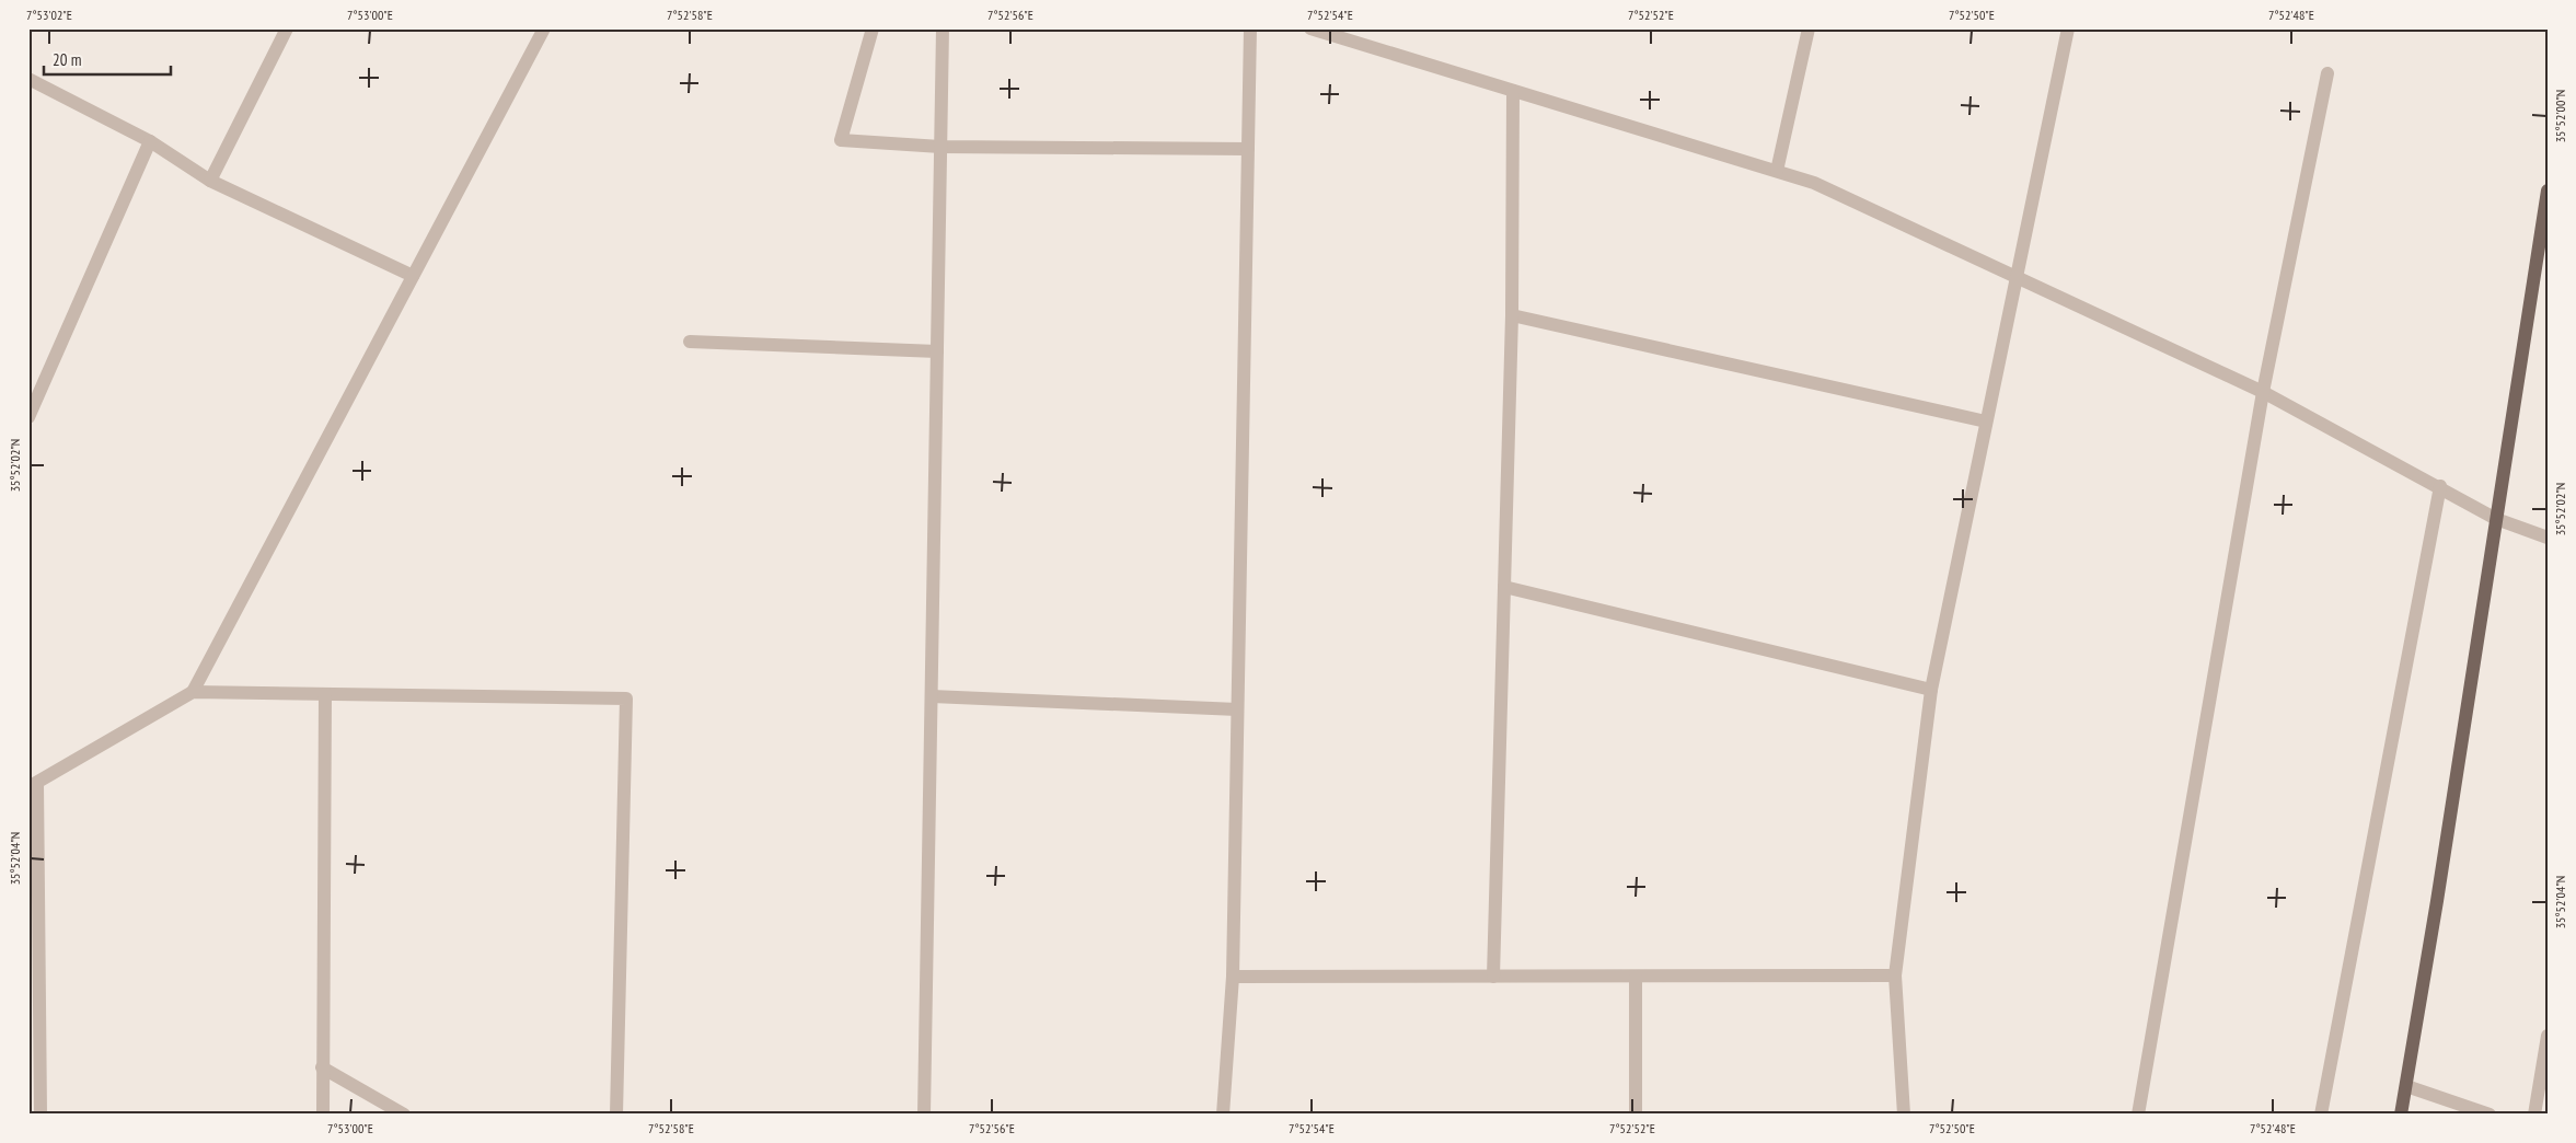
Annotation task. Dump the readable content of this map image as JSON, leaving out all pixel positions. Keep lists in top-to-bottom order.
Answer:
{
  "scale_bar": "20 m",
  "coordinates": [
    "7°53'02\"E",
    "7°53'00\"E",
    "7°52'58\"E",
    "7°52'56\"E",
    "7°52'54\"E",
    "7°52'52\"E",
    "7°52'50\"E",
    "7°52'48\"E",
    "35°52'00\"N",
    "35°52'02\"N",
    "35°52'04\"N"
  ]
}
